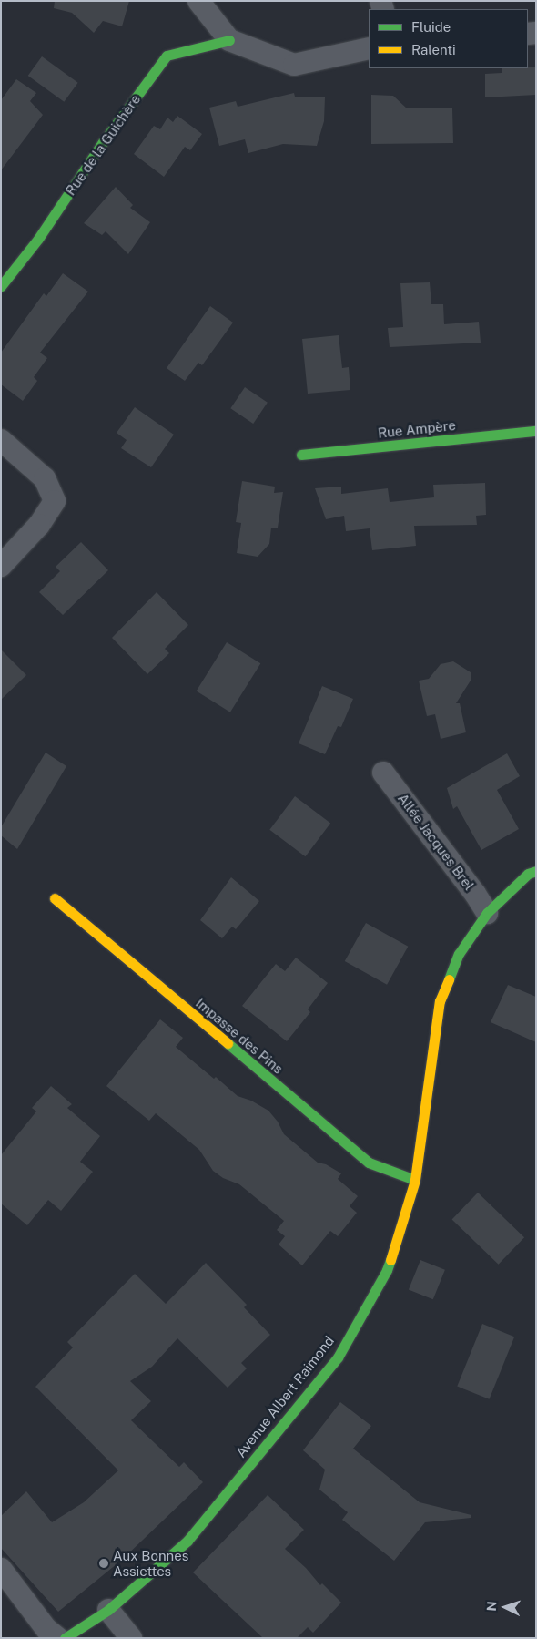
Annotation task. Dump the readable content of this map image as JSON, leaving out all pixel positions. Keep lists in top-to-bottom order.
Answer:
{
  "streets": {
    "street": [
      "Rue de la Guichère",
      "Rue Ampère",
      "Allée Jacques Brel",
      "Impasse des Pins",
      "Avenue Albert Raimond"
    ]
  },
  "crossings": [
    ["Allée Jacques Brel", "Avenue Albert Raimond"],
    ["Impasse des Pins", "Avenue Albert Raimond"]
  ],
  "places": ["Aux Bonnes Assiettes"],
  "legend": ["Fluide", "Ralenti"],
  "north": "left"
}
